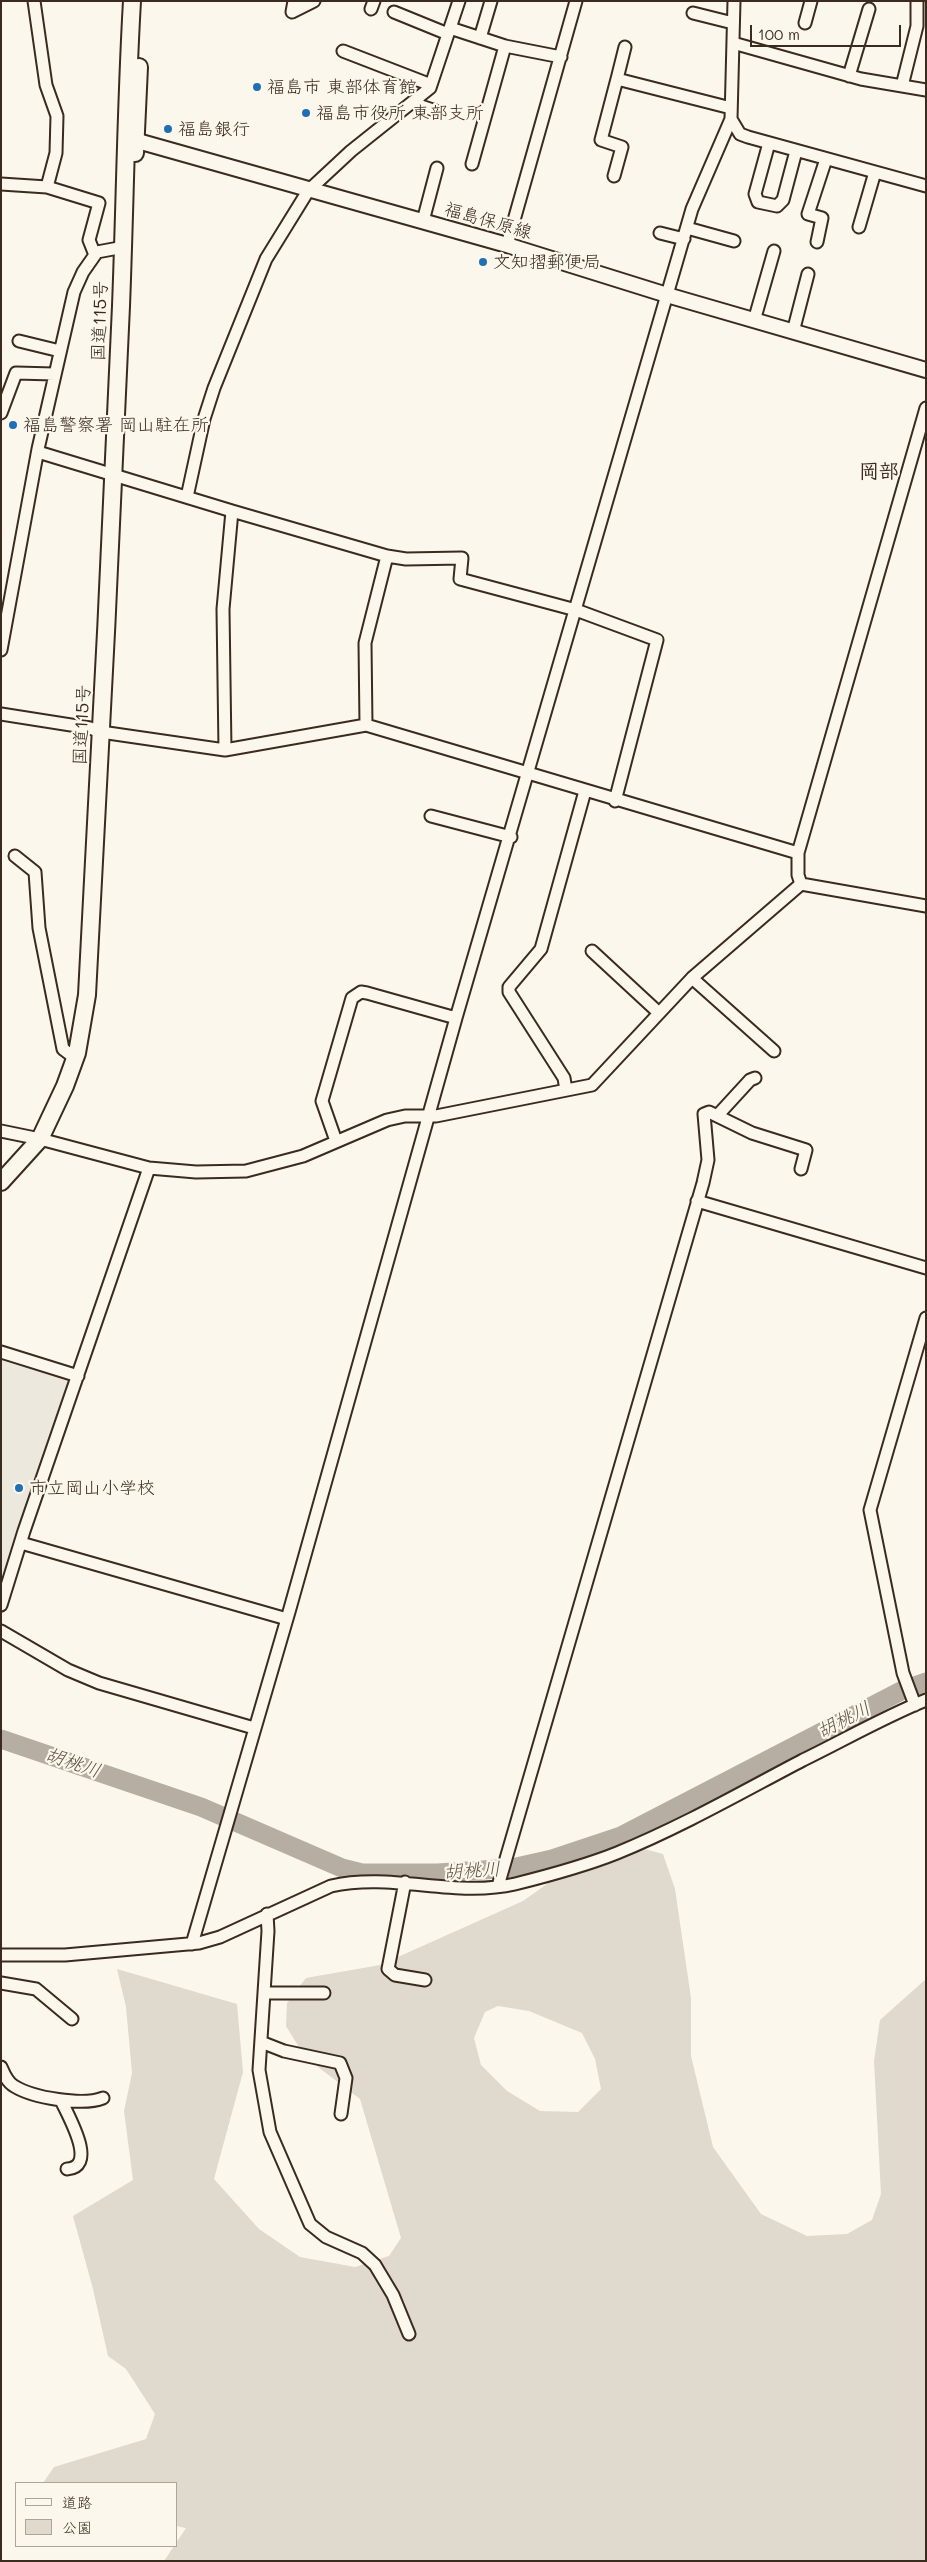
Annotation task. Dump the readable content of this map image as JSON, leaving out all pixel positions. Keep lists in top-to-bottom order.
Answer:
{
  "streets": {
    "highway": ["国道115号"],
    "main road": ["福島保原線"]
  },
  "crossings": [
    ["福島保原線", "国道115号"]
  ],
  "districts": ["岡部"],
  "water": ["胡桃川"],
  "places": [
    "福島市 東部体育館",
    "福島市役所 東部支所",
    "福島銀行",
    "文知摺郵便局",
    "福島警察署 岡山駐在所",
    "市立岡山小学校"
  ],
  "legend": ["道路", "公園"],
  "scale_bar": "100 m"
}
